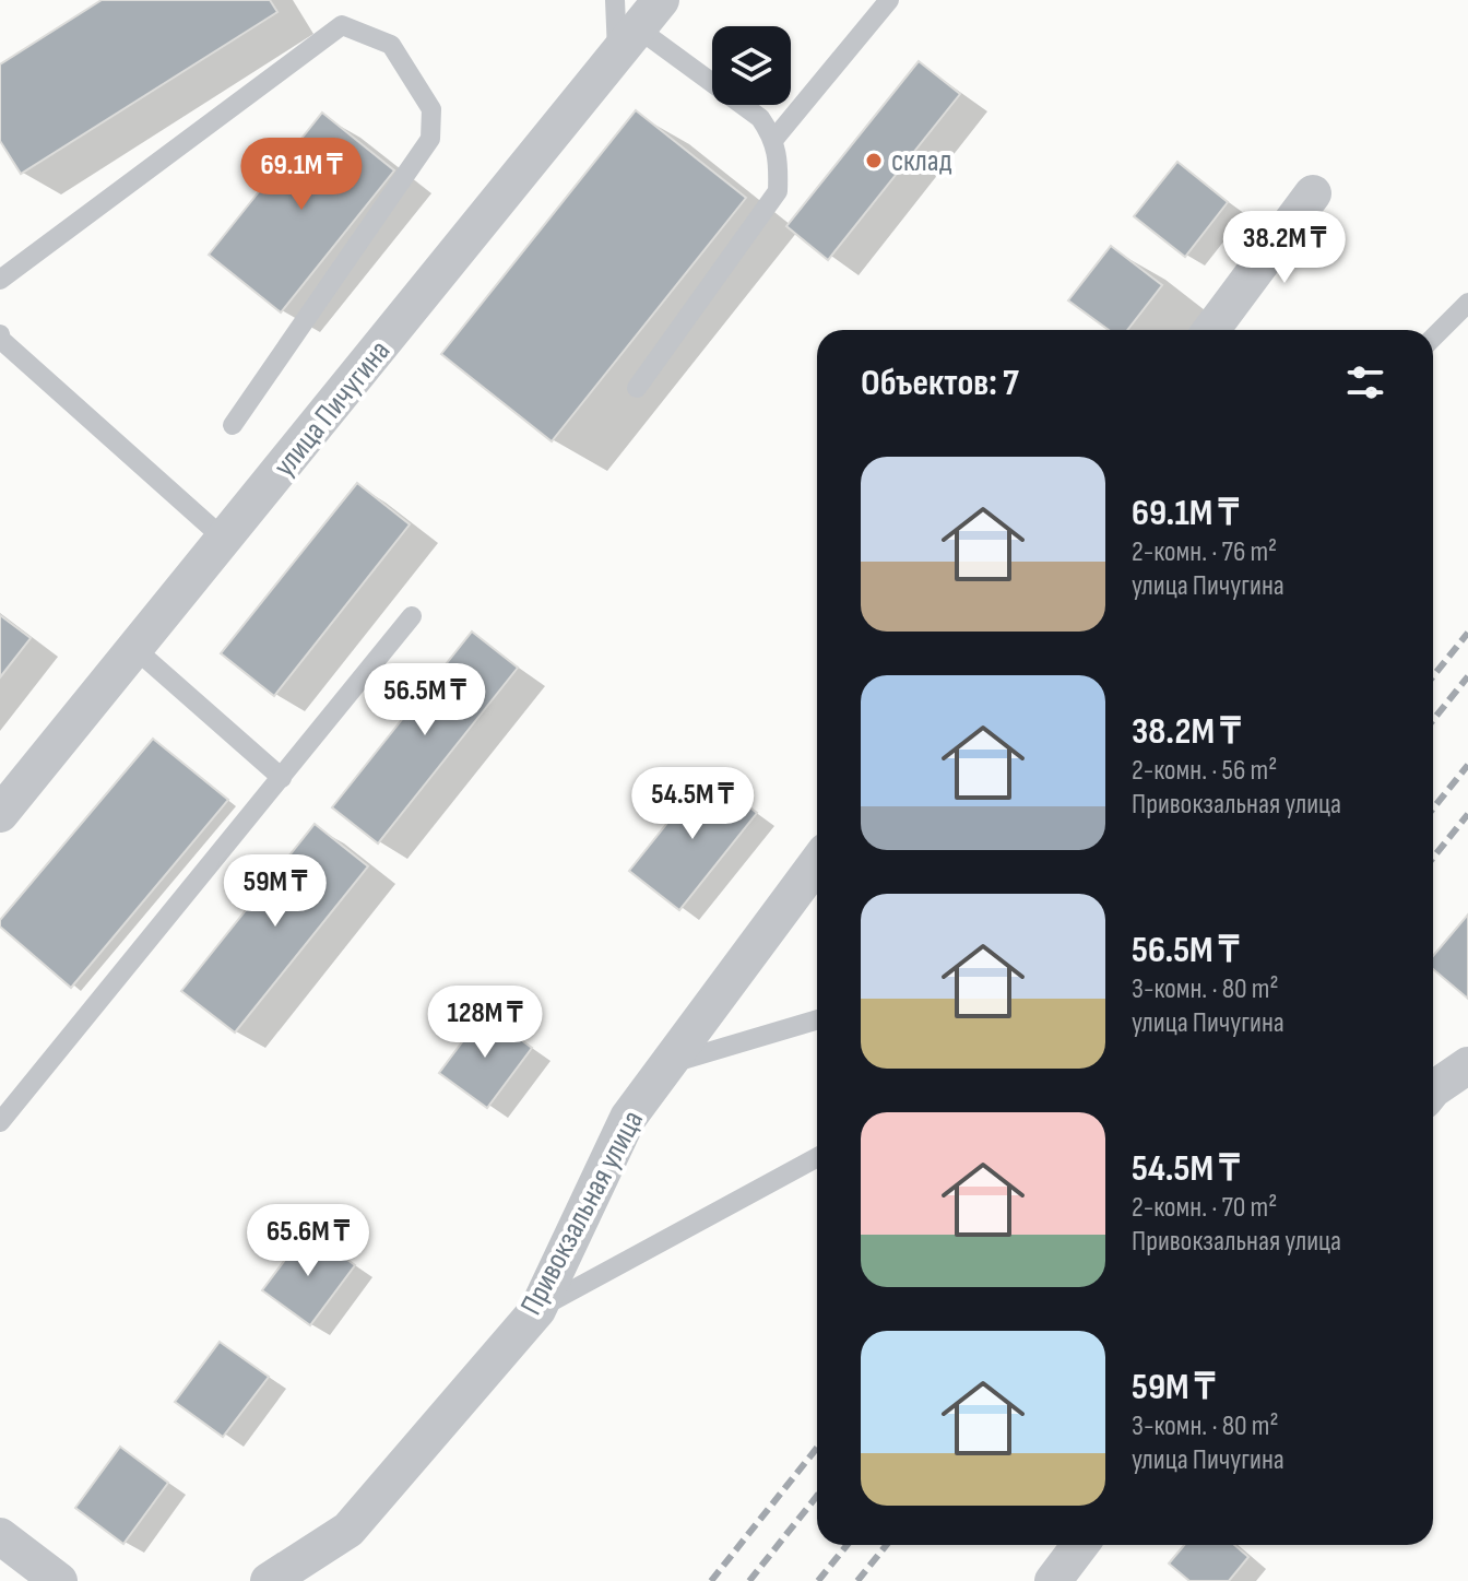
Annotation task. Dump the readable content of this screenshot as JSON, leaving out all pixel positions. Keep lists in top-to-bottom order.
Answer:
{
  "streets": {
    "street": ["улица Пичугина", "Привокзальная улица"]
  },
  "places": ["склад"],
  "page": {
    "price": [
      "69.1M ₸",
      "38.2M ₸",
      "56.5M ₸",
      "54.5M ₸",
      "59M ₸",
      "128M ₸",
      "65.6M ₸"
    ],
    "heading": "Объектов: 7",
    "list": [
      {
        "name": "69.1M ₸",
        "note": "2-комн. · 76 m² · улица Пичугина"
      },
      {
        "name": "38.2M ₸",
        "note": "2-комн. · 56 m² · Привокзальная улица"
      },
      {
        "name": "56.5M ₸",
        "note": "3-комн. · 80 m² · улица Пичугина"
      },
      {
        "name": "54.5M ₸",
        "note": "2-комн. · 70 m² · Привокзальная улица"
      },
      {
        "name": "59M ₸",
        "note": "3-комн. · 80 m² · улица Пичугина"
      }
    ]
  }
}
